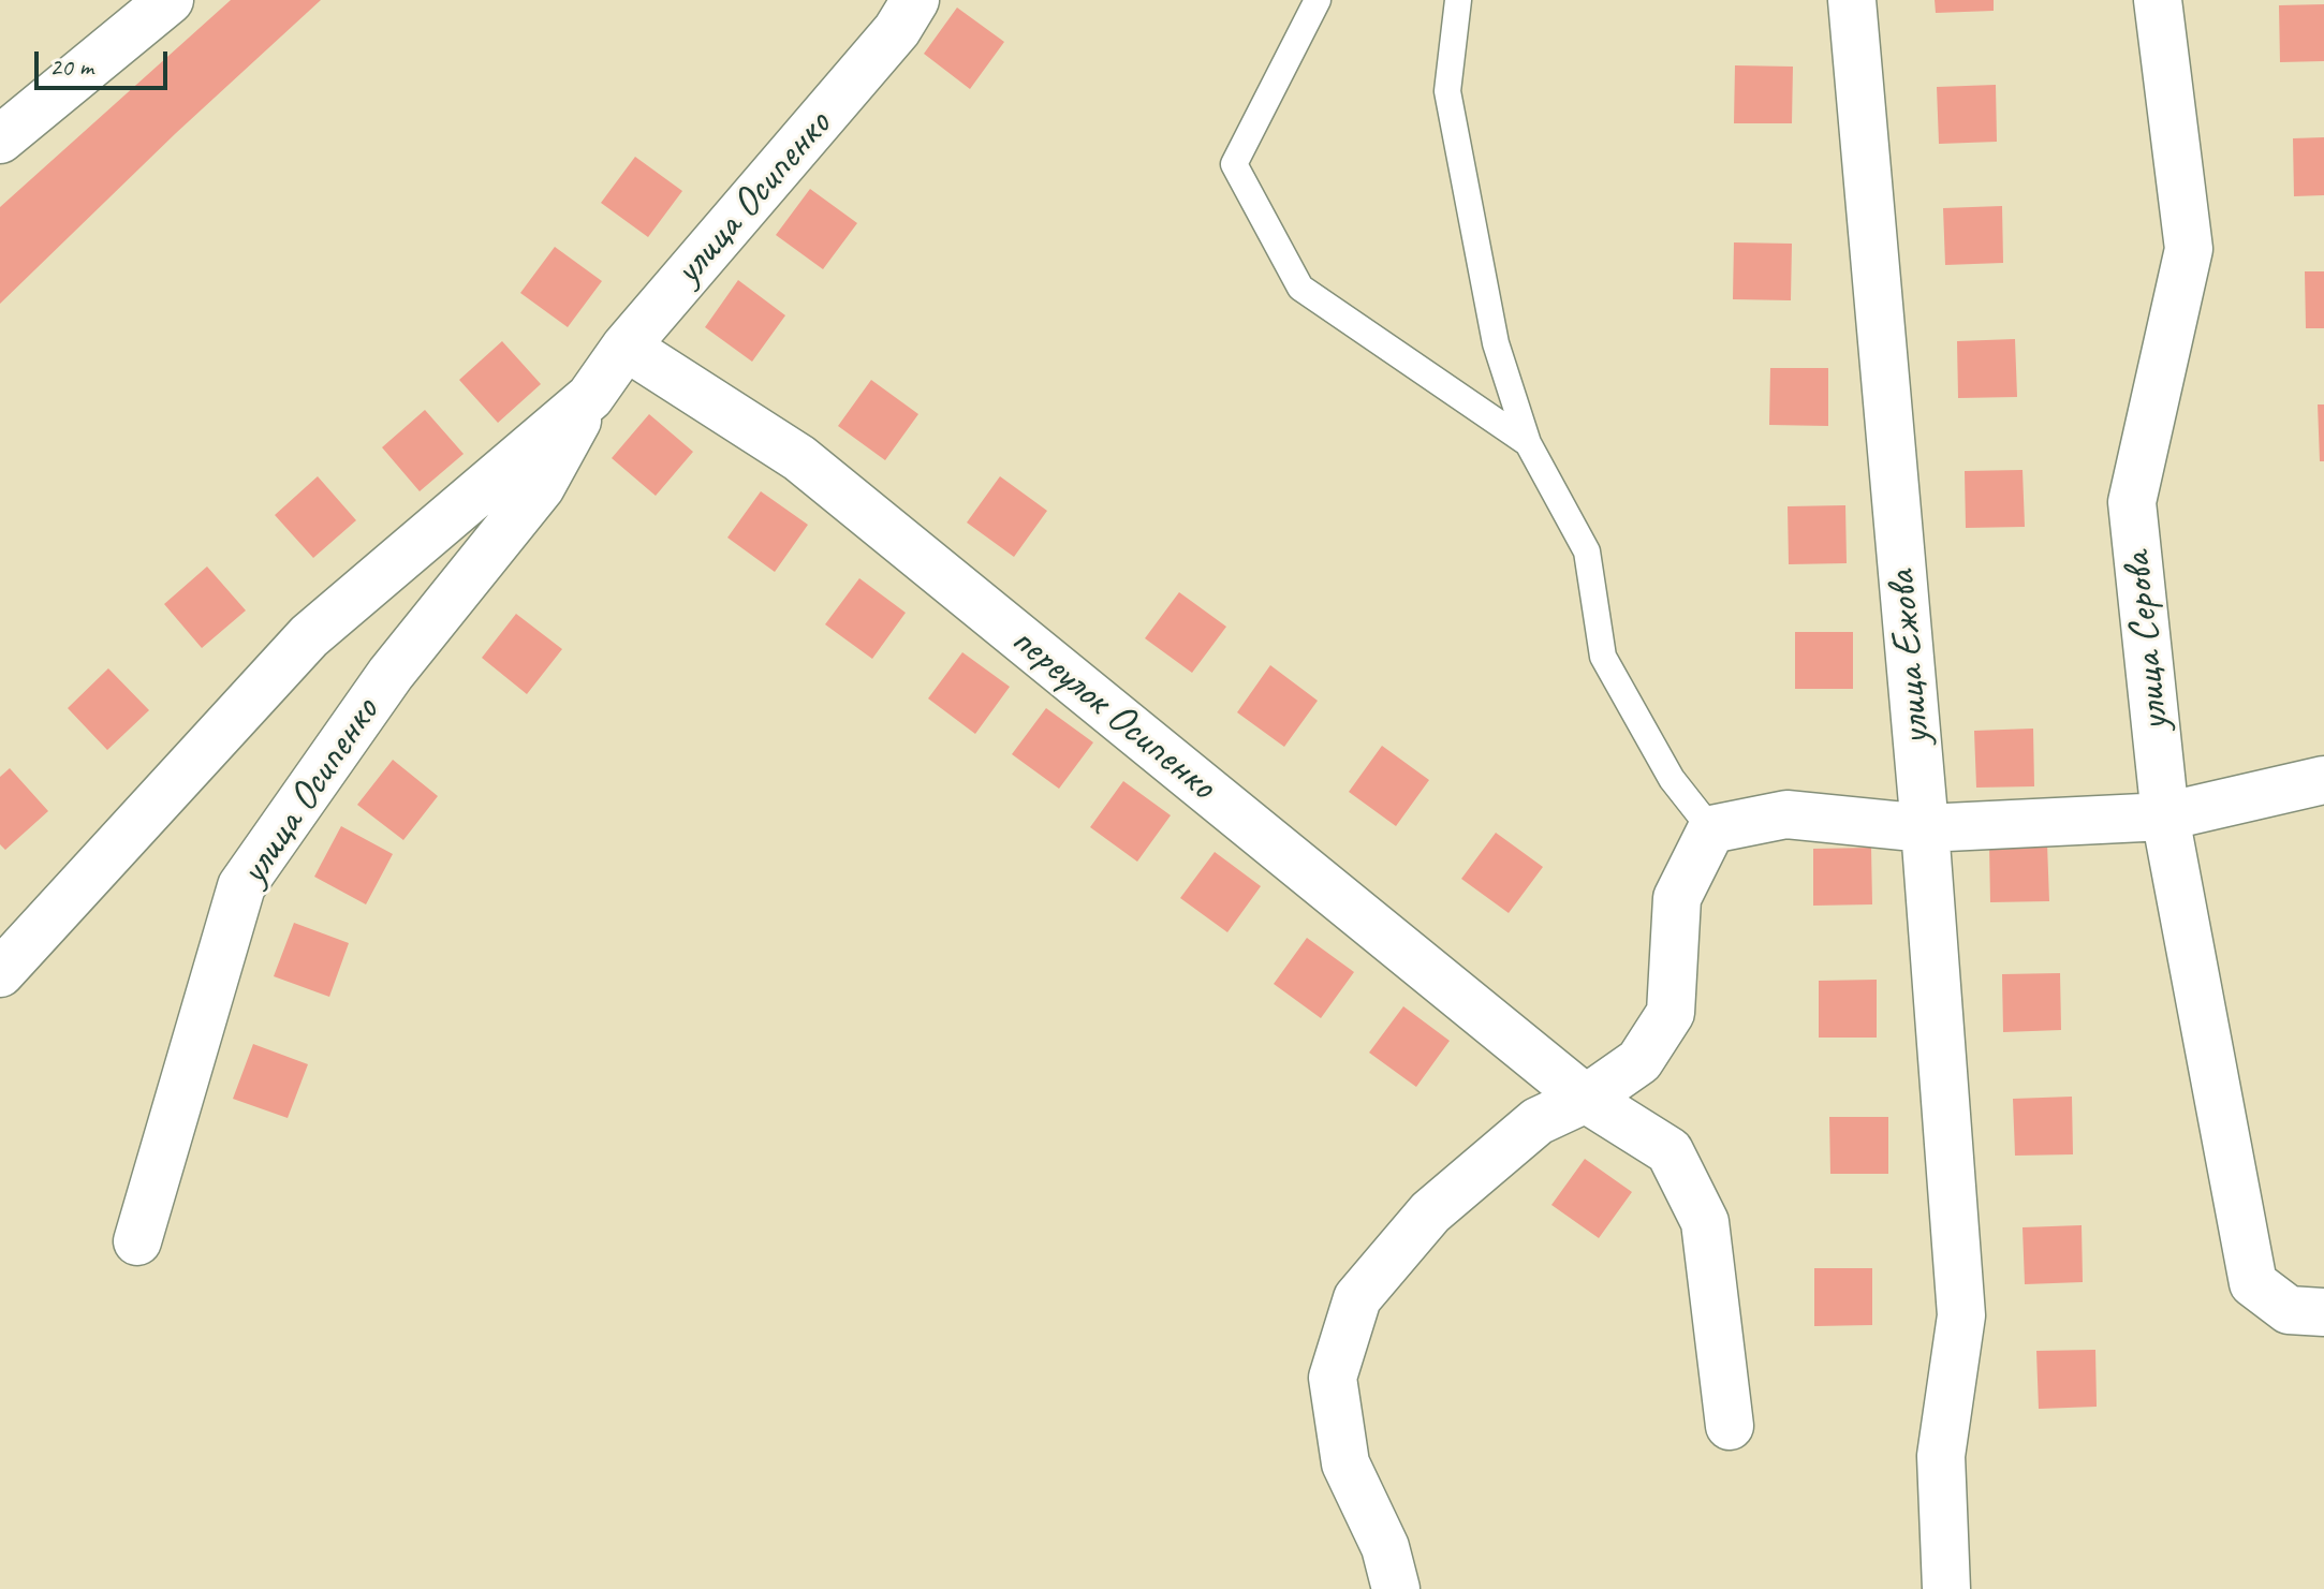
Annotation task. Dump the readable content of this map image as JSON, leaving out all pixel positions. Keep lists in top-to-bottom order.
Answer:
{
  "streets": {
    "street": [
      "улица Осипенко",
      "улица Серова",
      "улица Ежова",
      "переулок Осипенко"
    ]
  },
  "crossings": [
    ["улица Осипенко", "переулок Осипенко"]
  ],
  "scale_bar": "20 m"
}
